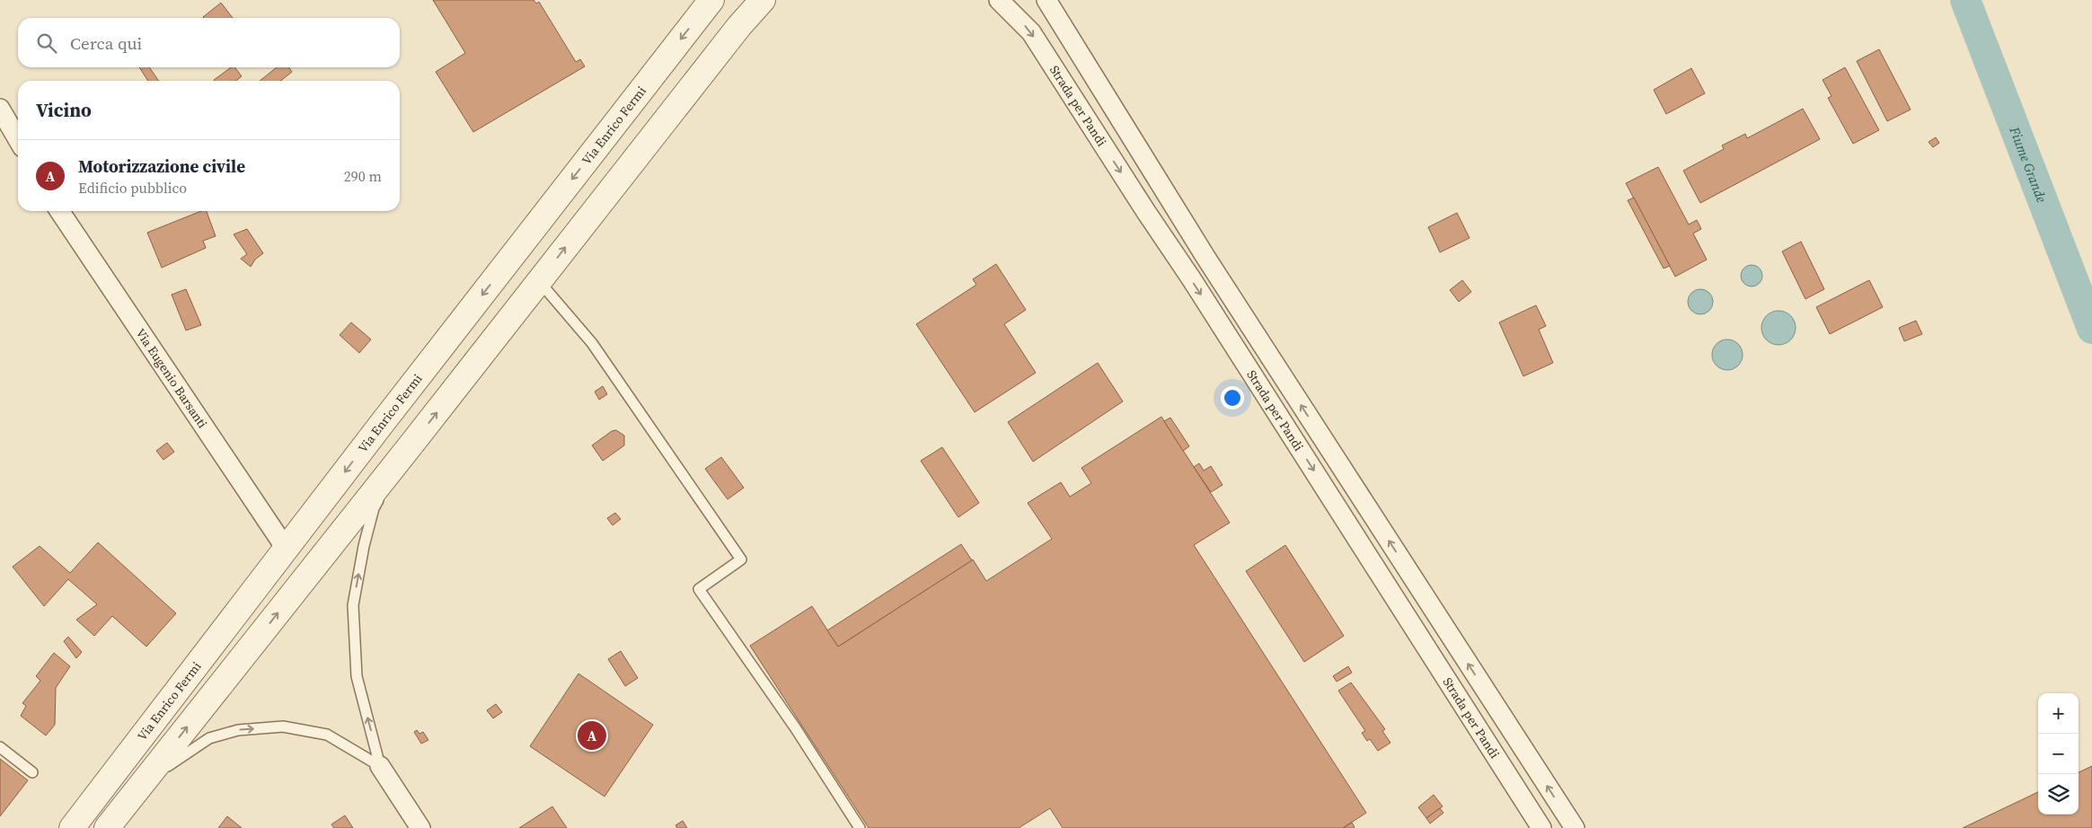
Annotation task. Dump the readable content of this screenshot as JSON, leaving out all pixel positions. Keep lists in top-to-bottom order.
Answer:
{
  "streets": {
    "street": ["Strada per Pandi", "Via Enrico Fermi", "Via Eugenio Barsanti"]
  },
  "crossings": [
    ["Via Enrico Fermi", "Via Eugenio Barsanti"]
  ],
  "water": ["Fiume Grande"],
  "page": {
    "search": "Cerca qui",
    "heading": "Vicino",
    "list": [
      {
        "mark": "A",
        "name": "Motorizzazione civile",
        "note": "Edificio pubblico",
        "value": "290 m"
      }
    ],
    "map_buttons": ["+", "−"],
    "pins": "A"
  }
}
